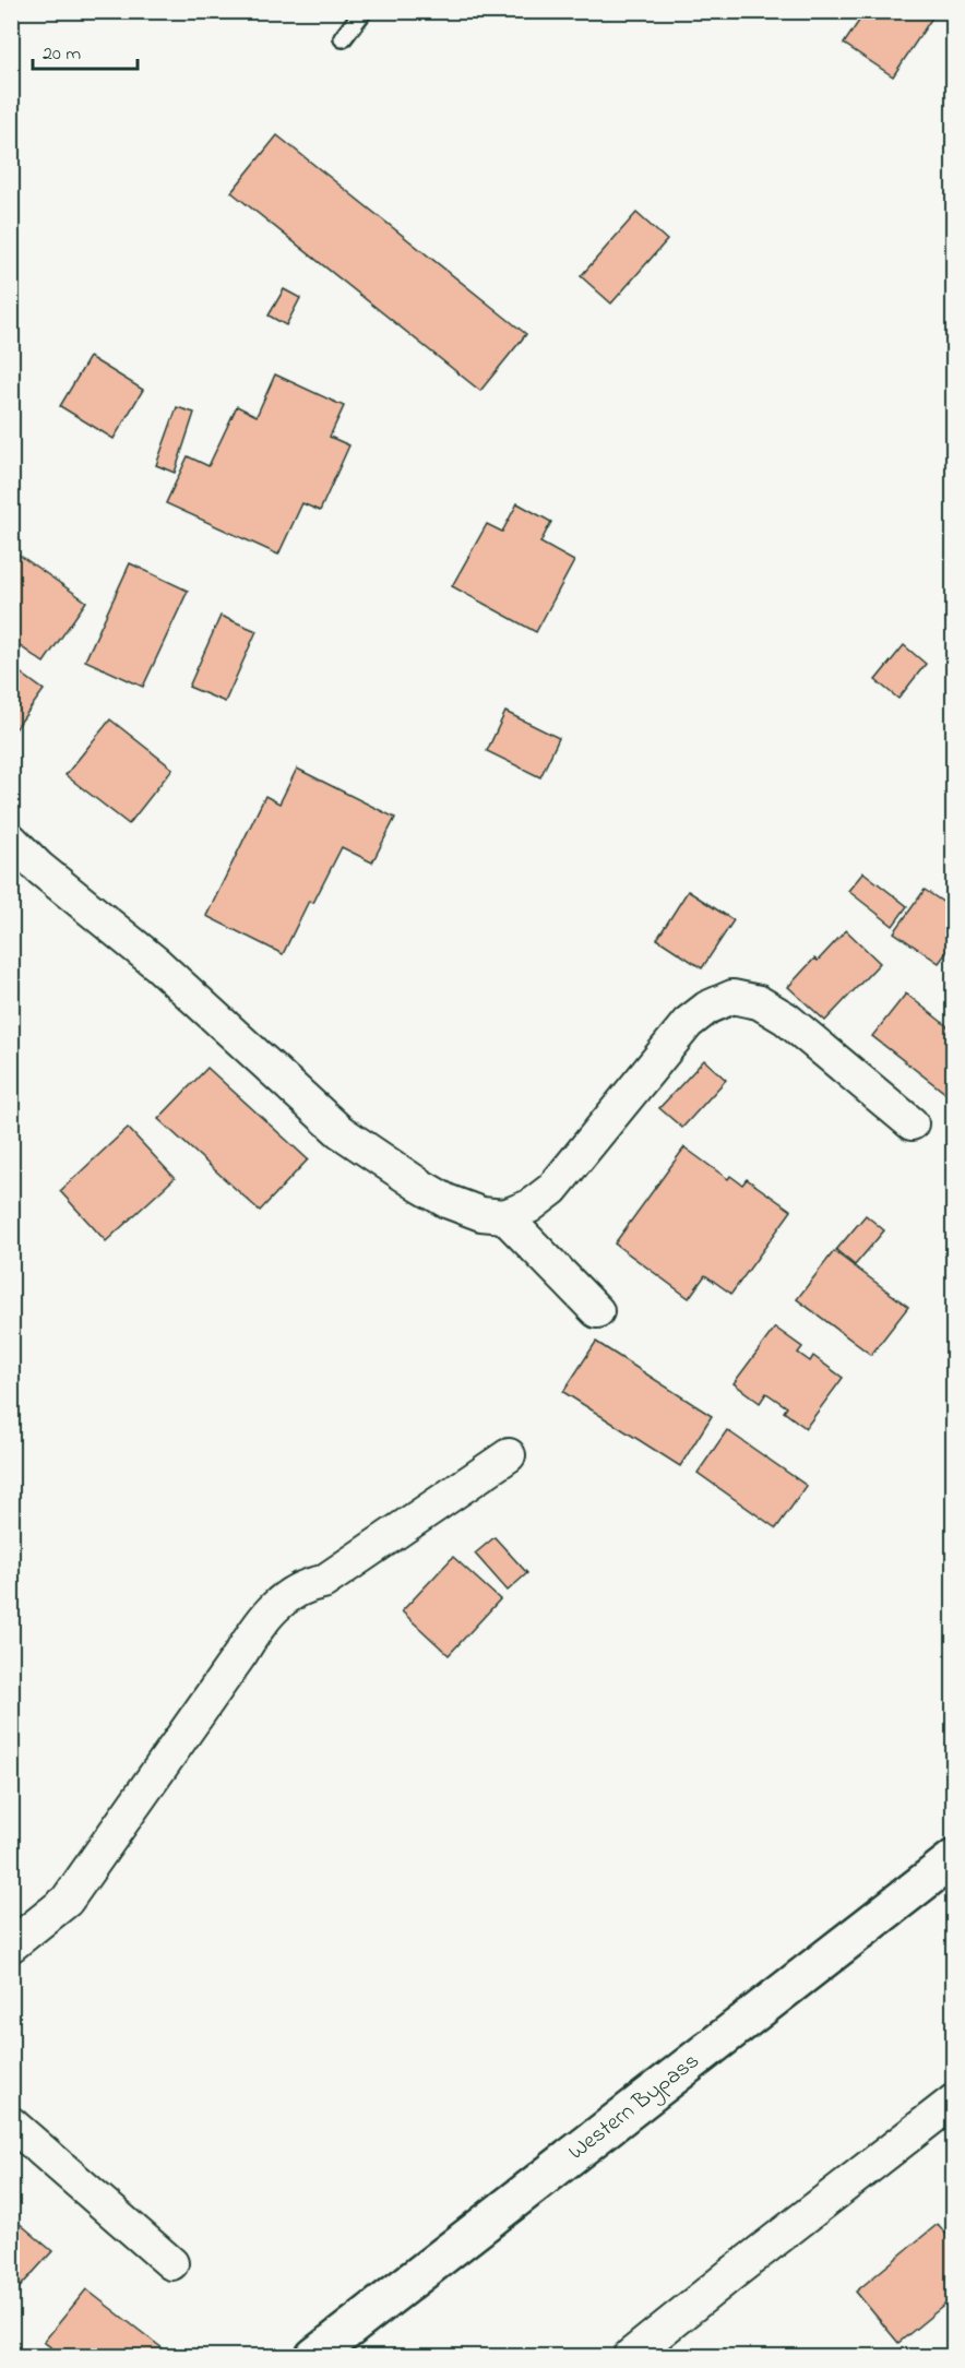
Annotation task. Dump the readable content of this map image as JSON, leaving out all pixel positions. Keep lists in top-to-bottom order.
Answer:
{
  "streets": {
    "main road": ["Western Bypass"]
  },
  "scale_bar": "20 m"
}
